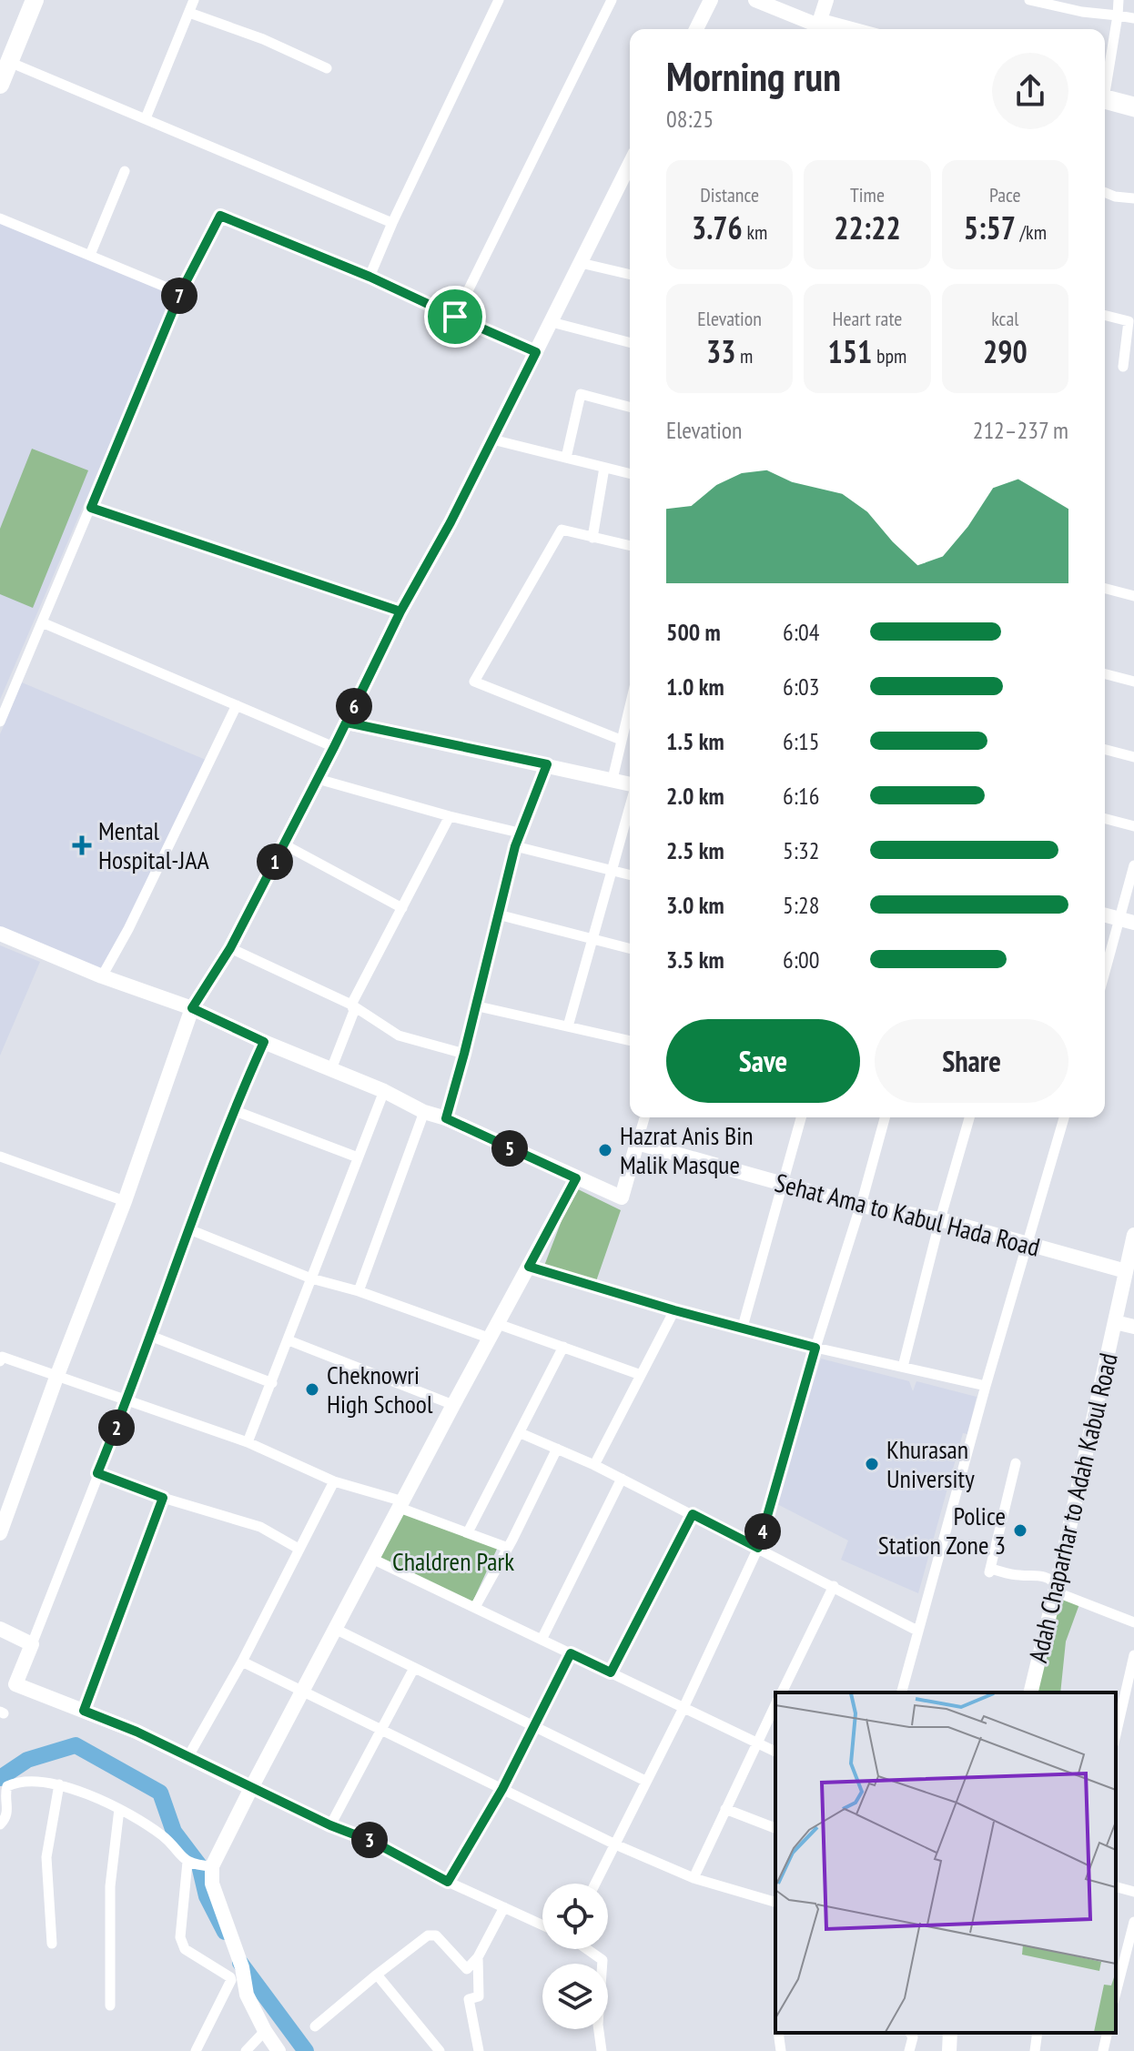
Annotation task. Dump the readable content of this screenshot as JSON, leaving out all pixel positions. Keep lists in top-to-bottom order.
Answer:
{
  "streets": {
    "main road": ["Sehat Ama to Kabul Hada Road", "Adah Chaparhar to Adah Kabul Road"]
  },
  "crossings": [
    ["Sehat Ama to Kabul Hada Road", "Adah Chaparhar to Adah Kabul Road"]
  ],
  "parks": ["Chaldren Park"],
  "places": {
    "health": ["Mental Hospital-JAA"],
    "other": [
      "Hazrat Anis Bin Malik Masque",
      "Cheknowri High School",
      "Khurasan University",
      "Police Station Zone 3"
    ]
  },
  "page": {
    "heading": ["Morning run", "08:25"],
    "stats": [
      ["Distance", "3.76 km"],
      ["Time", "22:22"],
      ["Pace", "5:57 /km"],
      ["Elevation", "33 m"],
      ["Heart rate", "151 bpm"],
      ["kcal", "290"]
    ],
    "pins": [
      "7",
      "6",
      "1",
      "5",
      "2",
      "4",
      "3"
    ],
    "chart": ["Elevation", "212–237 m"],
    "list": [
      {
        "name": "500 m",
        "note": "6:04"
      },
      {
        "name": "1.0 km",
        "note": "6:03"
      },
      {
        "name": "1.5 km",
        "note": "6:15"
      },
      {
        "name": "2.0 km",
        "note": "6:16"
      },
      {
        "name": "2.5 km",
        "note": "5:32"
      },
      {
        "name": "3.0 km",
        "note": "5:28"
      },
      {
        "name": "3.5 km",
        "note": "6:00"
      }
    ],
    "buttons": ["Save", "Share"]
  }
}
